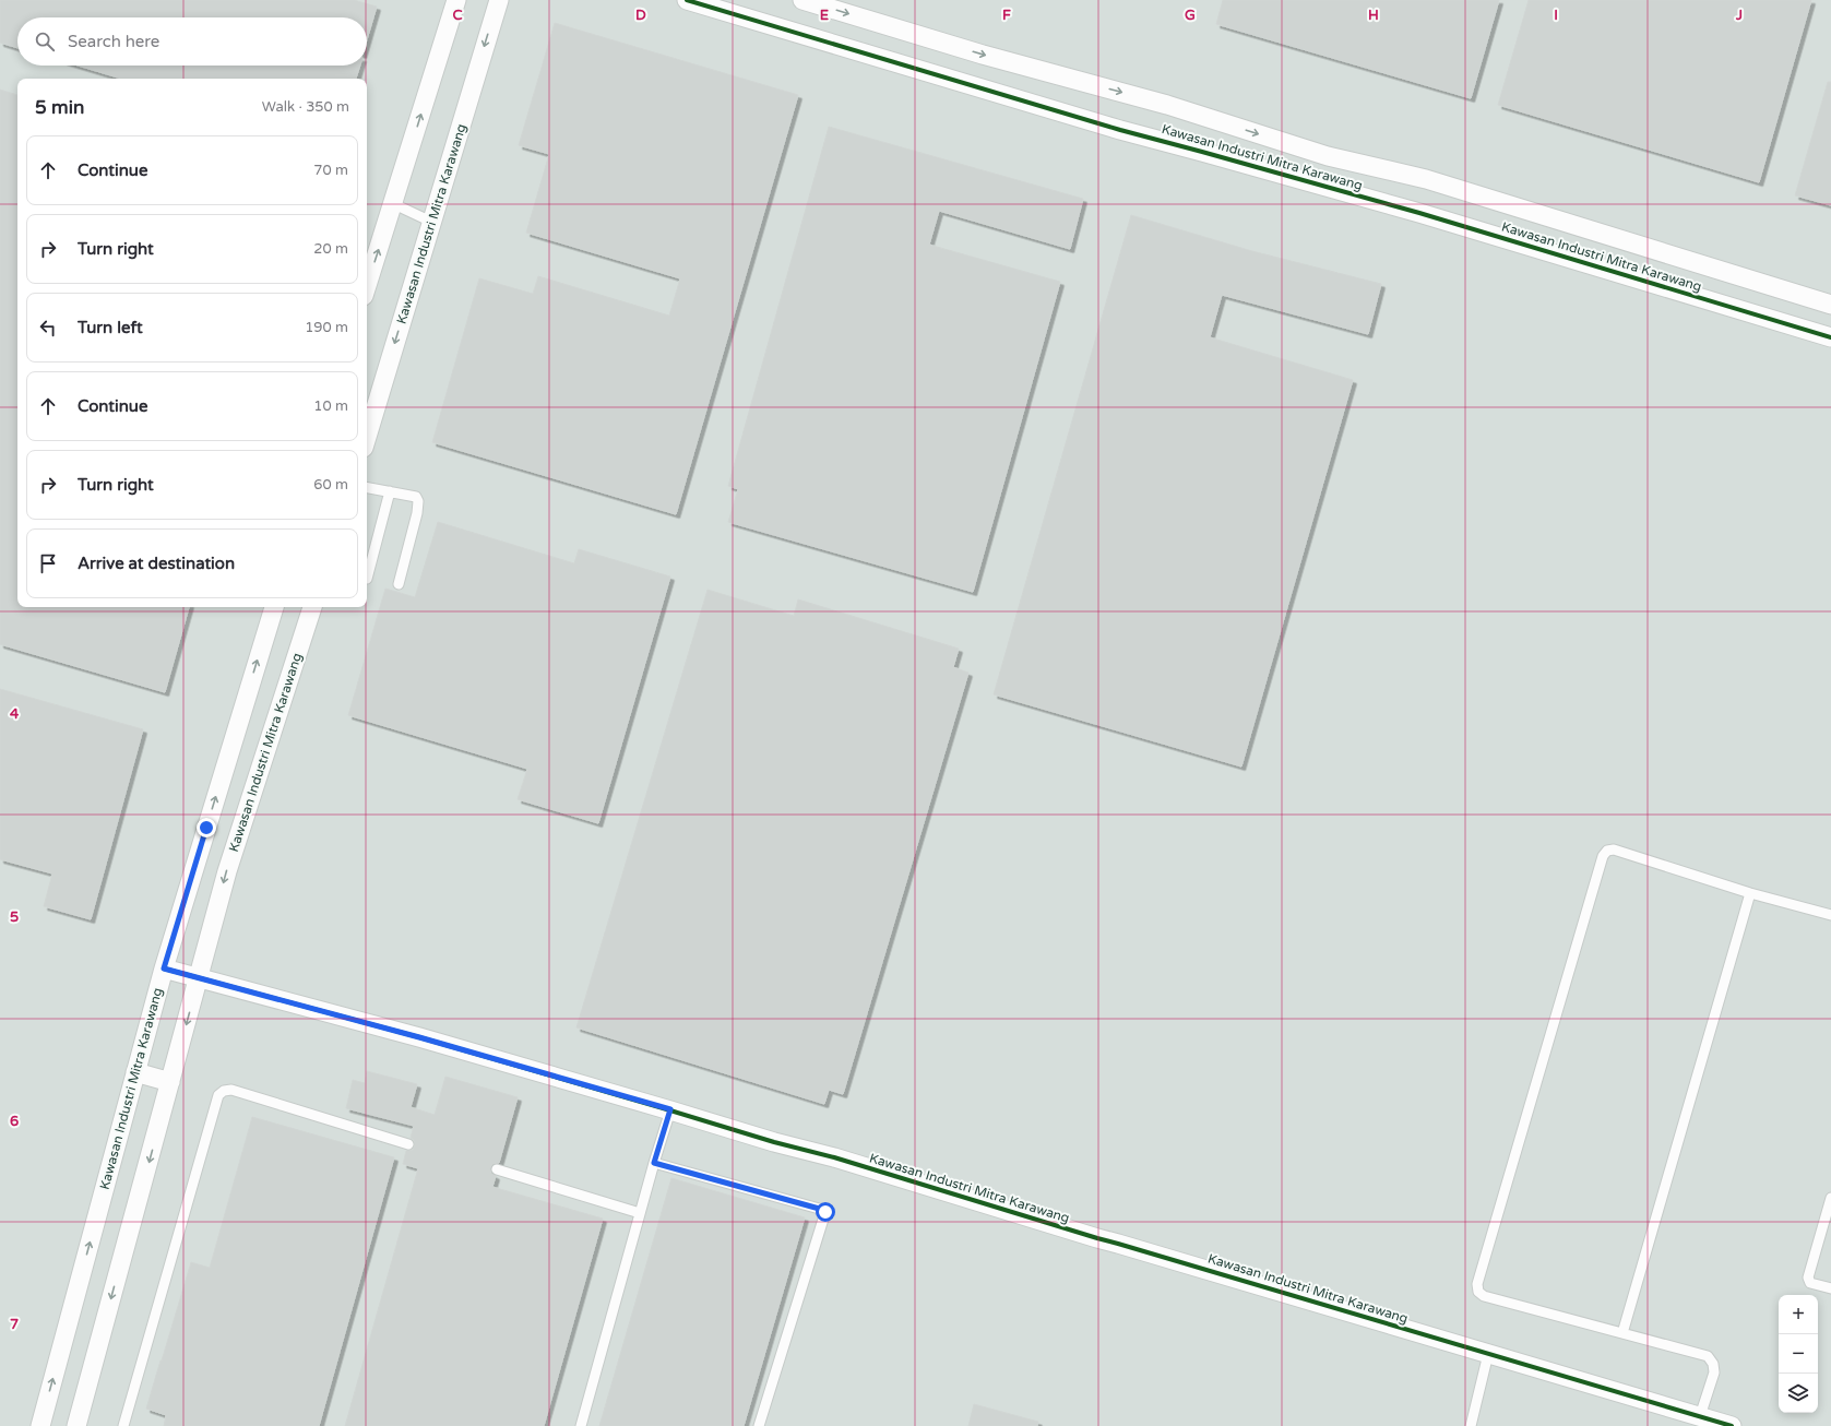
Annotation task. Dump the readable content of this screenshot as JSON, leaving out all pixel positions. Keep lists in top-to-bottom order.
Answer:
{
  "streets": {
    "street": ["Kawasan Industri Mitra Karawang"]
  },
  "page": {
    "search": "Search here",
    "heading": ["5 min", "Walk · 350 m"],
    "list": [
      ["Continue", "70 m"],
      ["Turn right", "20 m"],
      ["Turn left", "190 m"],
      ["Continue", "10 m"],
      ["Turn right", "60 m"],
      "Arrive at destination"
    ],
    "map_buttons": ["+", "−"]
  },
  "grid": {
    "columns": [
      "C",
      "D",
      "E",
      "F",
      "G",
      "H",
      "I",
      "J"
    ],
    "rows": [
      "4",
      "5",
      "6",
      "7"
    ]
  }
}
